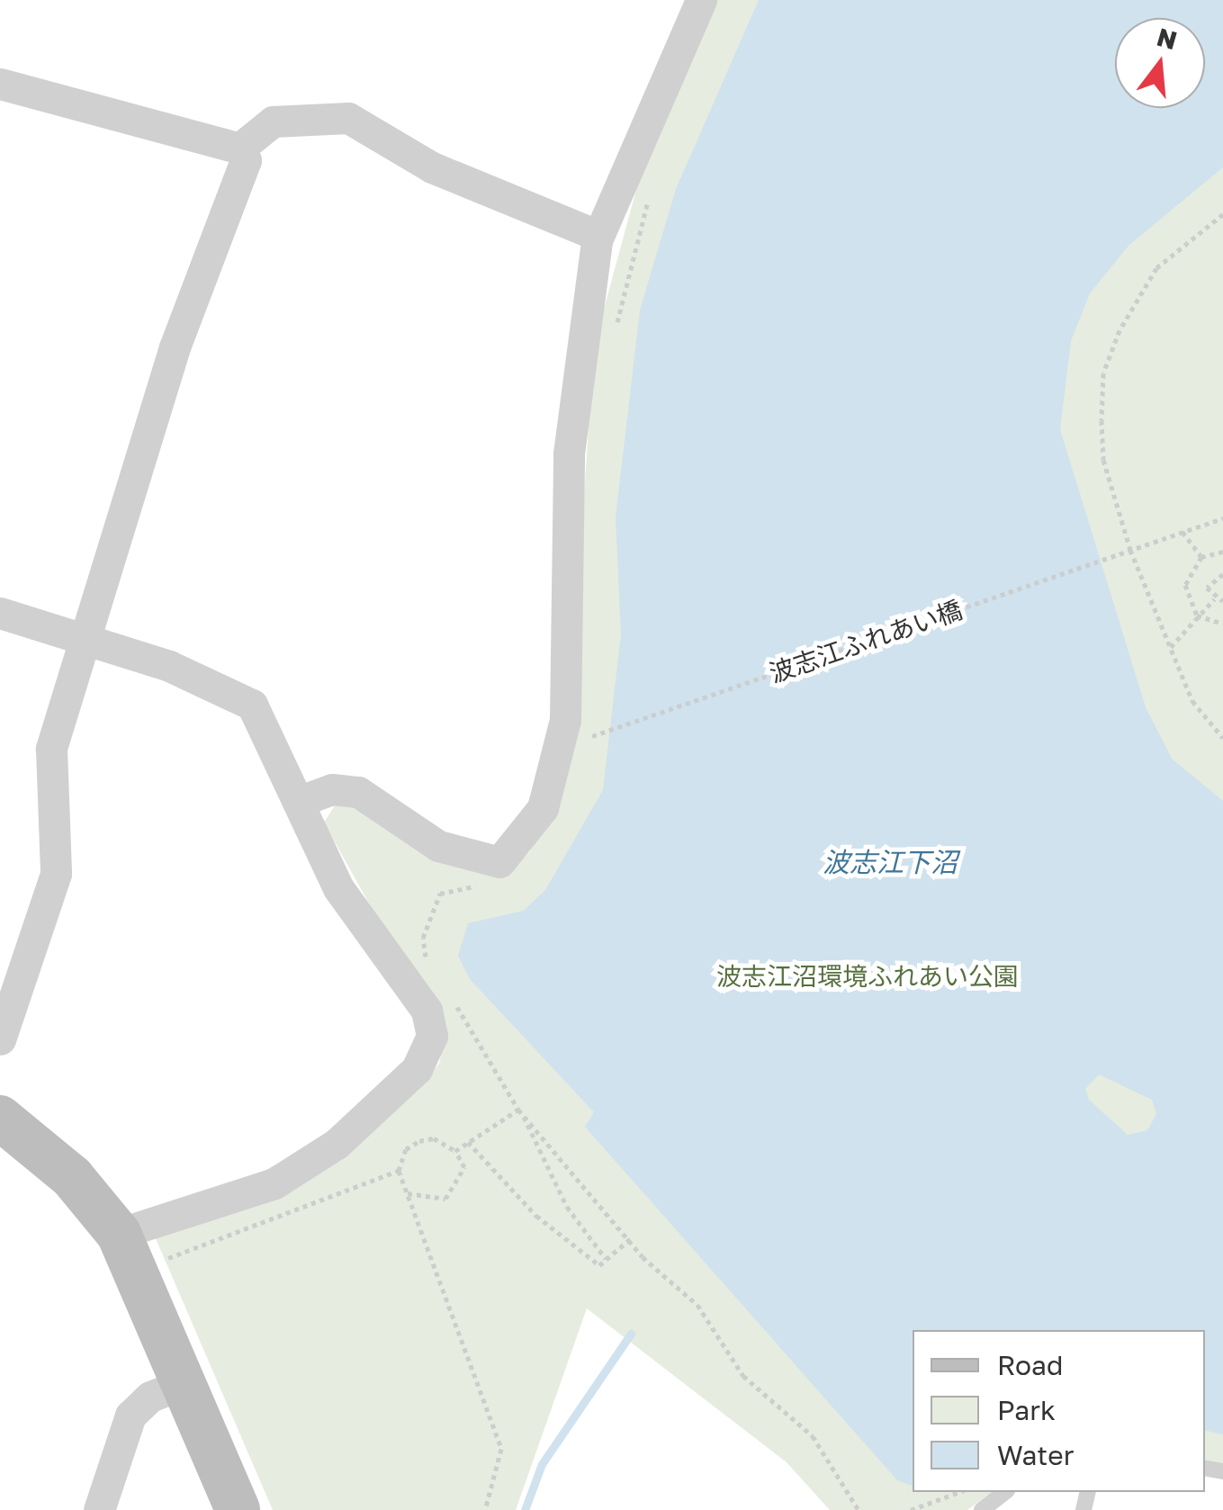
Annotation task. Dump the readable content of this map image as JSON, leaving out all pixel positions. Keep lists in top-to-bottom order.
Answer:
{
  "streets": {
    "path": ["波志江ふれあい橋"]
  },
  "water": ["波志江下沼"],
  "parks": ["波志江沼環境ふれあい公園"],
  "legend": ["Road", "Park", "Water"],
  "north": "top"
}
